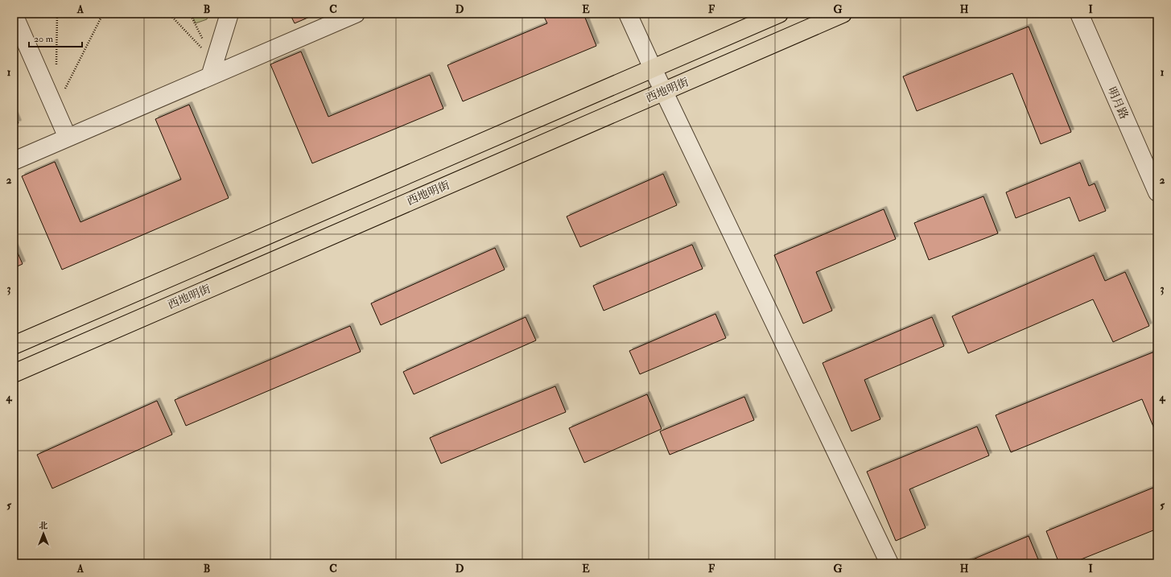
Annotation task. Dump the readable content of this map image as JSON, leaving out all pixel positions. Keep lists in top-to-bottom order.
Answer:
{
  "streets": {
    "main road": ["西地明街"],
    "street": ["明月路"]
  },
  "scale_bar": "20 m",
  "north": "top",
  "grid": {
    "columns": [
      "A",
      "B",
      "C",
      "D",
      "E",
      "F",
      "G",
      "H",
      "I"
    ],
    "rows": [
      "1",
      "2",
      "3",
      "4",
      "5"
    ]
  }
}
